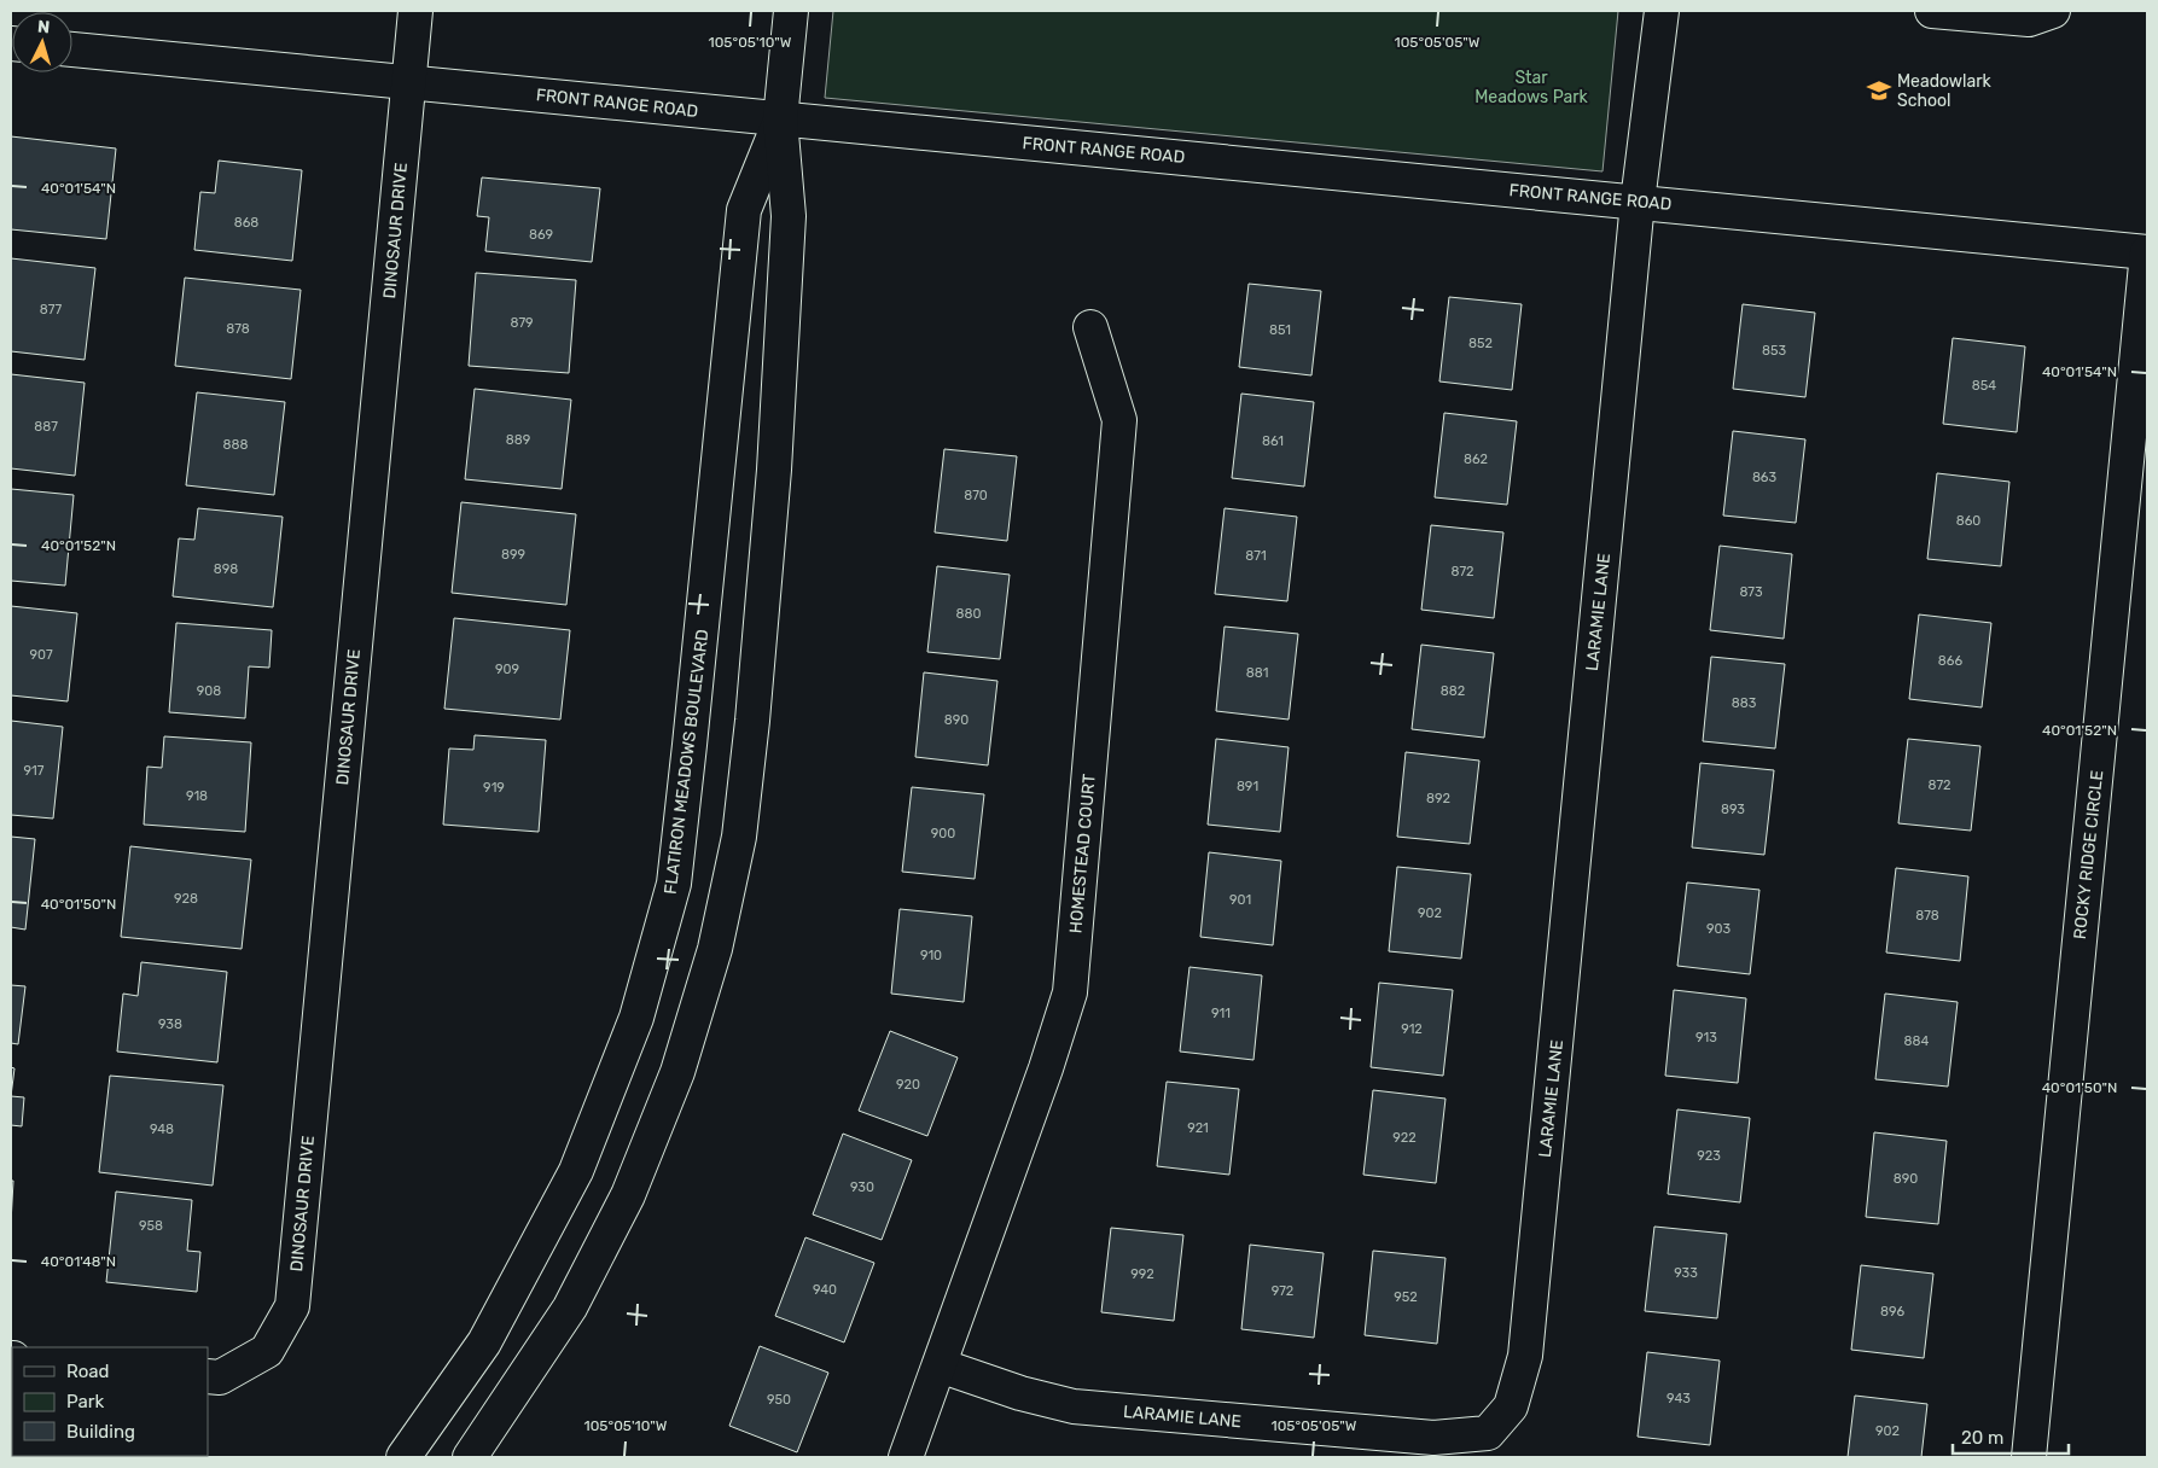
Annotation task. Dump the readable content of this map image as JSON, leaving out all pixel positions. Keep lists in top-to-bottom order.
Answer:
{
  "streets": {
    "street": [
      "FRONT RANGE ROAD",
      "DINOSAUR DRIVE",
      "LARAMIE LANE",
      "FLATIRON MEADOWS BOULEVARD",
      "HOMESTEAD COURT",
      "ROCKY RIDGE CIRCLE"
    ]
  },
  "crossings": [
    ["FRONT RANGE ROAD", "DINOSAUR DRIVE"],
    ["FRONT RANGE ROAD", "LARAMIE LANE"],
    ["FRONT RANGE ROAD", "FLATIRON MEADOWS BOULEVARD"],
    ["FRONT RANGE ROAD", "ROCKY RIDGE CIRCLE"],
    ["LARAMIE LANE", "HOMESTEAD COURT"]
  ],
  "parks": ["Star Meadows Park"],
  "places": {
    "school or university": ["Meadowlark School"]
  },
  "house_numbers": [
    "868",
    "869",
    "877",
    "879",
    "878",
    "851",
    "852",
    "853",
    "854",
    "887",
    "889",
    "861",
    "888",
    "862",
    "863",
    "870",
    "860",
    "899",
    "871",
    "898",
    "872",
    "873",
    "880",
    "907",
    "866",
    "909",
    "881",
    "908",
    "882",
    "883",
    "890",
    "917",
    "872",
    "891",
    "919",
    "918",
    "892",
    "893",
    "900",
    "928",
    "901",
    "902",
    "878",
    "903",
    "910",
    "911",
    "938",
    "912",
    "913",
    "884",
    "920",
    "921",
    "948",
    "922",
    "923",
    "890",
    "930",
    "958",
    "933",
    "992",
    "940",
    "972",
    "952",
    "896",
    "943",
    "950",
    "902"
  ],
  "legend": ["Road", "Park", "Building"],
  "scale_bar": "20 m",
  "north": "top",
  "coordinates": [
    "105°05'10\"W",
    "105°05'05\"W",
    "40°01'54\"N",
    "40°01'52\"N",
    "40°01'50\"N",
    "40°01'48\"N"
  ]
}
